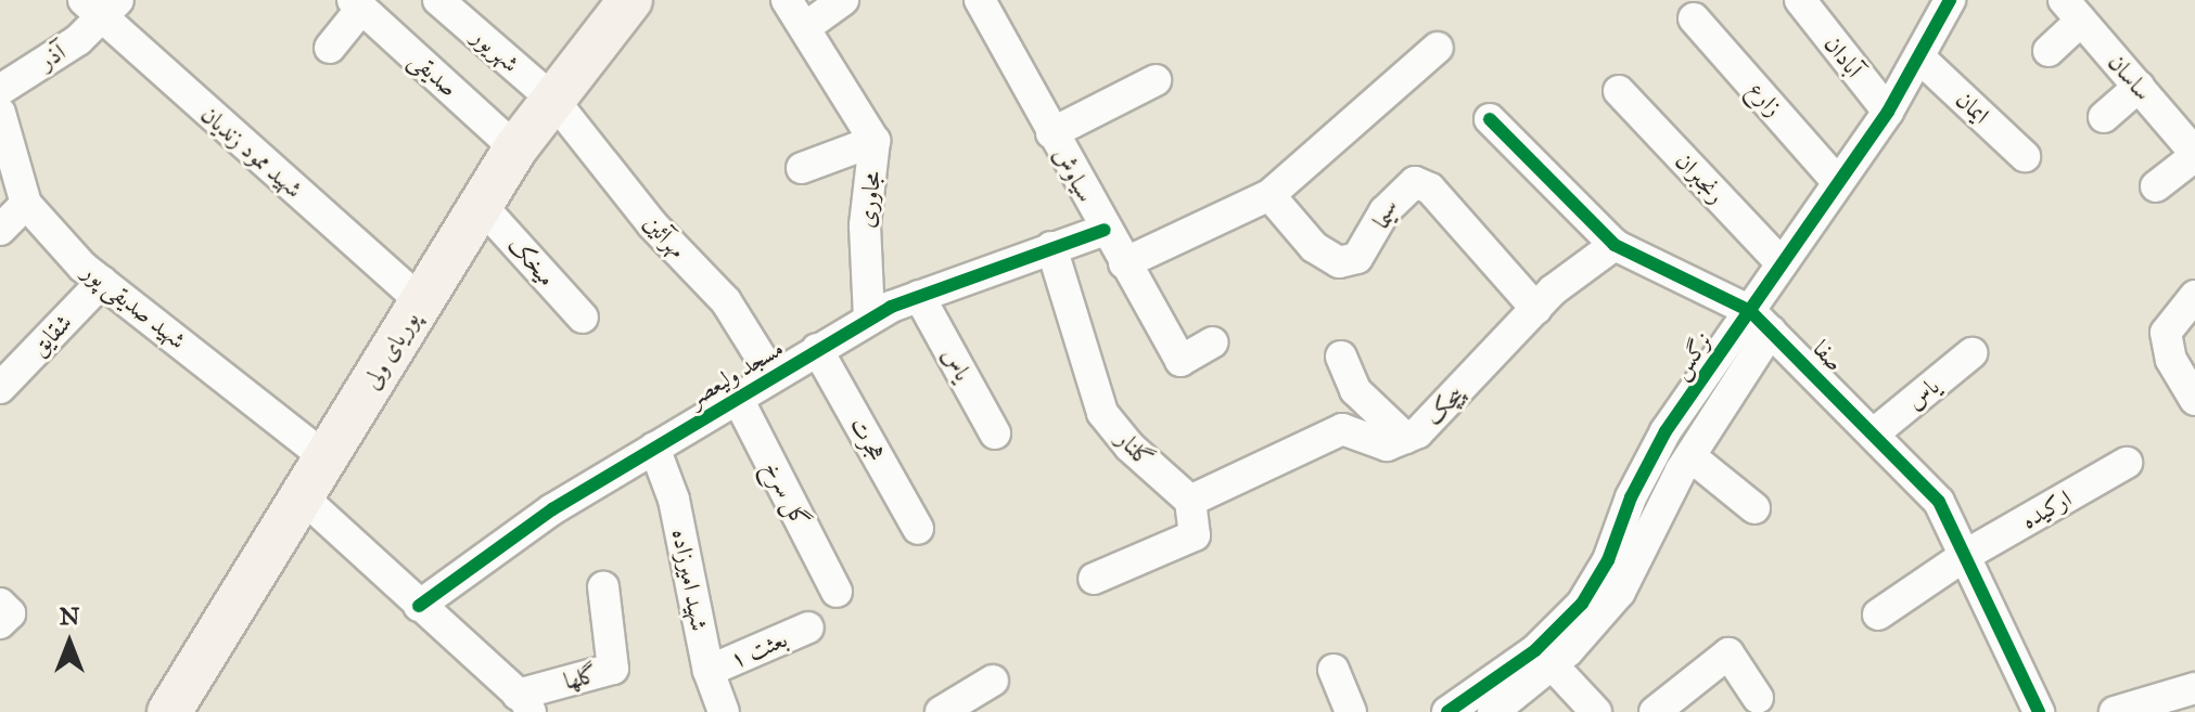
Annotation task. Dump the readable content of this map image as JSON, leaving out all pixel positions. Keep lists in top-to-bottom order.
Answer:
{
  "streets": {
    "main road": ["پوریای ولی"],
    "street": [
      "شهریور",
      "آذر",
      "آبادان",
      "صدیقی",
      "ساسان",
      "زارع",
      "ایمان",
      "شهید ممود زندیان",
      "سیاوش",
      "رنجبران",
      "مجاوری",
      "سیما",
      "مهرآئین",
      "میخک",
      "شهید صدیقی پور",
      "شقایق",
      "نرگس",
      "صفا",
      "یاس",
      "مسجد ولیعصر",
      "پیچک",
      "هجرت",
      "گلنار",
      "گل سرخ",
      "ارکیده",
      "شهید امیرزاده",
      "بعثت ۱",
      "گلها"
    ]
  },
  "crossings": [
    ["شهریور", "مهرآئین"],
    ["شهریور", "پوریای ولی"],
    ["آذر", "شهید ممود زندیان"],
    ["آبادان", "نرگس"],
    ["صدیقی", "پوریای ولی"],
    ["زارع", "نرگس"],
    ["ایمان", "نرگس"],
    ["شهید ممود زندیان", "پوریای ولی"],
    ["سیاوش", "مسجد ولیعصر"],
    ["رنجبران", "نرگس"],
    ["مجاوری", "مسجد ولیعصر"],
    ["سیما", "پیچک"],
    ["مهرآئین", "پوریای ولی"],
    ["مهرآئین", "مسجد ولیعصر"],
    ["میخک", "پوریای ولی"],
    ["شهید صدیقی پور", "شقایق"],
    ["شهید صدیقی پور", "پوریای ولی"],
    ["نرگس", "صفا"],
    ["صفا", "یاس"],
    ["صفا", "پیچک"],
    ["صفا", "ارکیده"],
    ["یاس", "مسجد ولیعصر"],
    ["مسجد ولیعصر", "هجرت"],
    ["مسجد ولیعصر", "گلنار"],
    ["مسجد ولیعصر", "گل سرخ"],
    ["مسجد ولیعصر", "شهید امیرزاده"],
    ["پیچک", "گلنار"],
    ["شهید امیرزاده", "بعثت ۱"]
  ],
  "north": "top"
}
